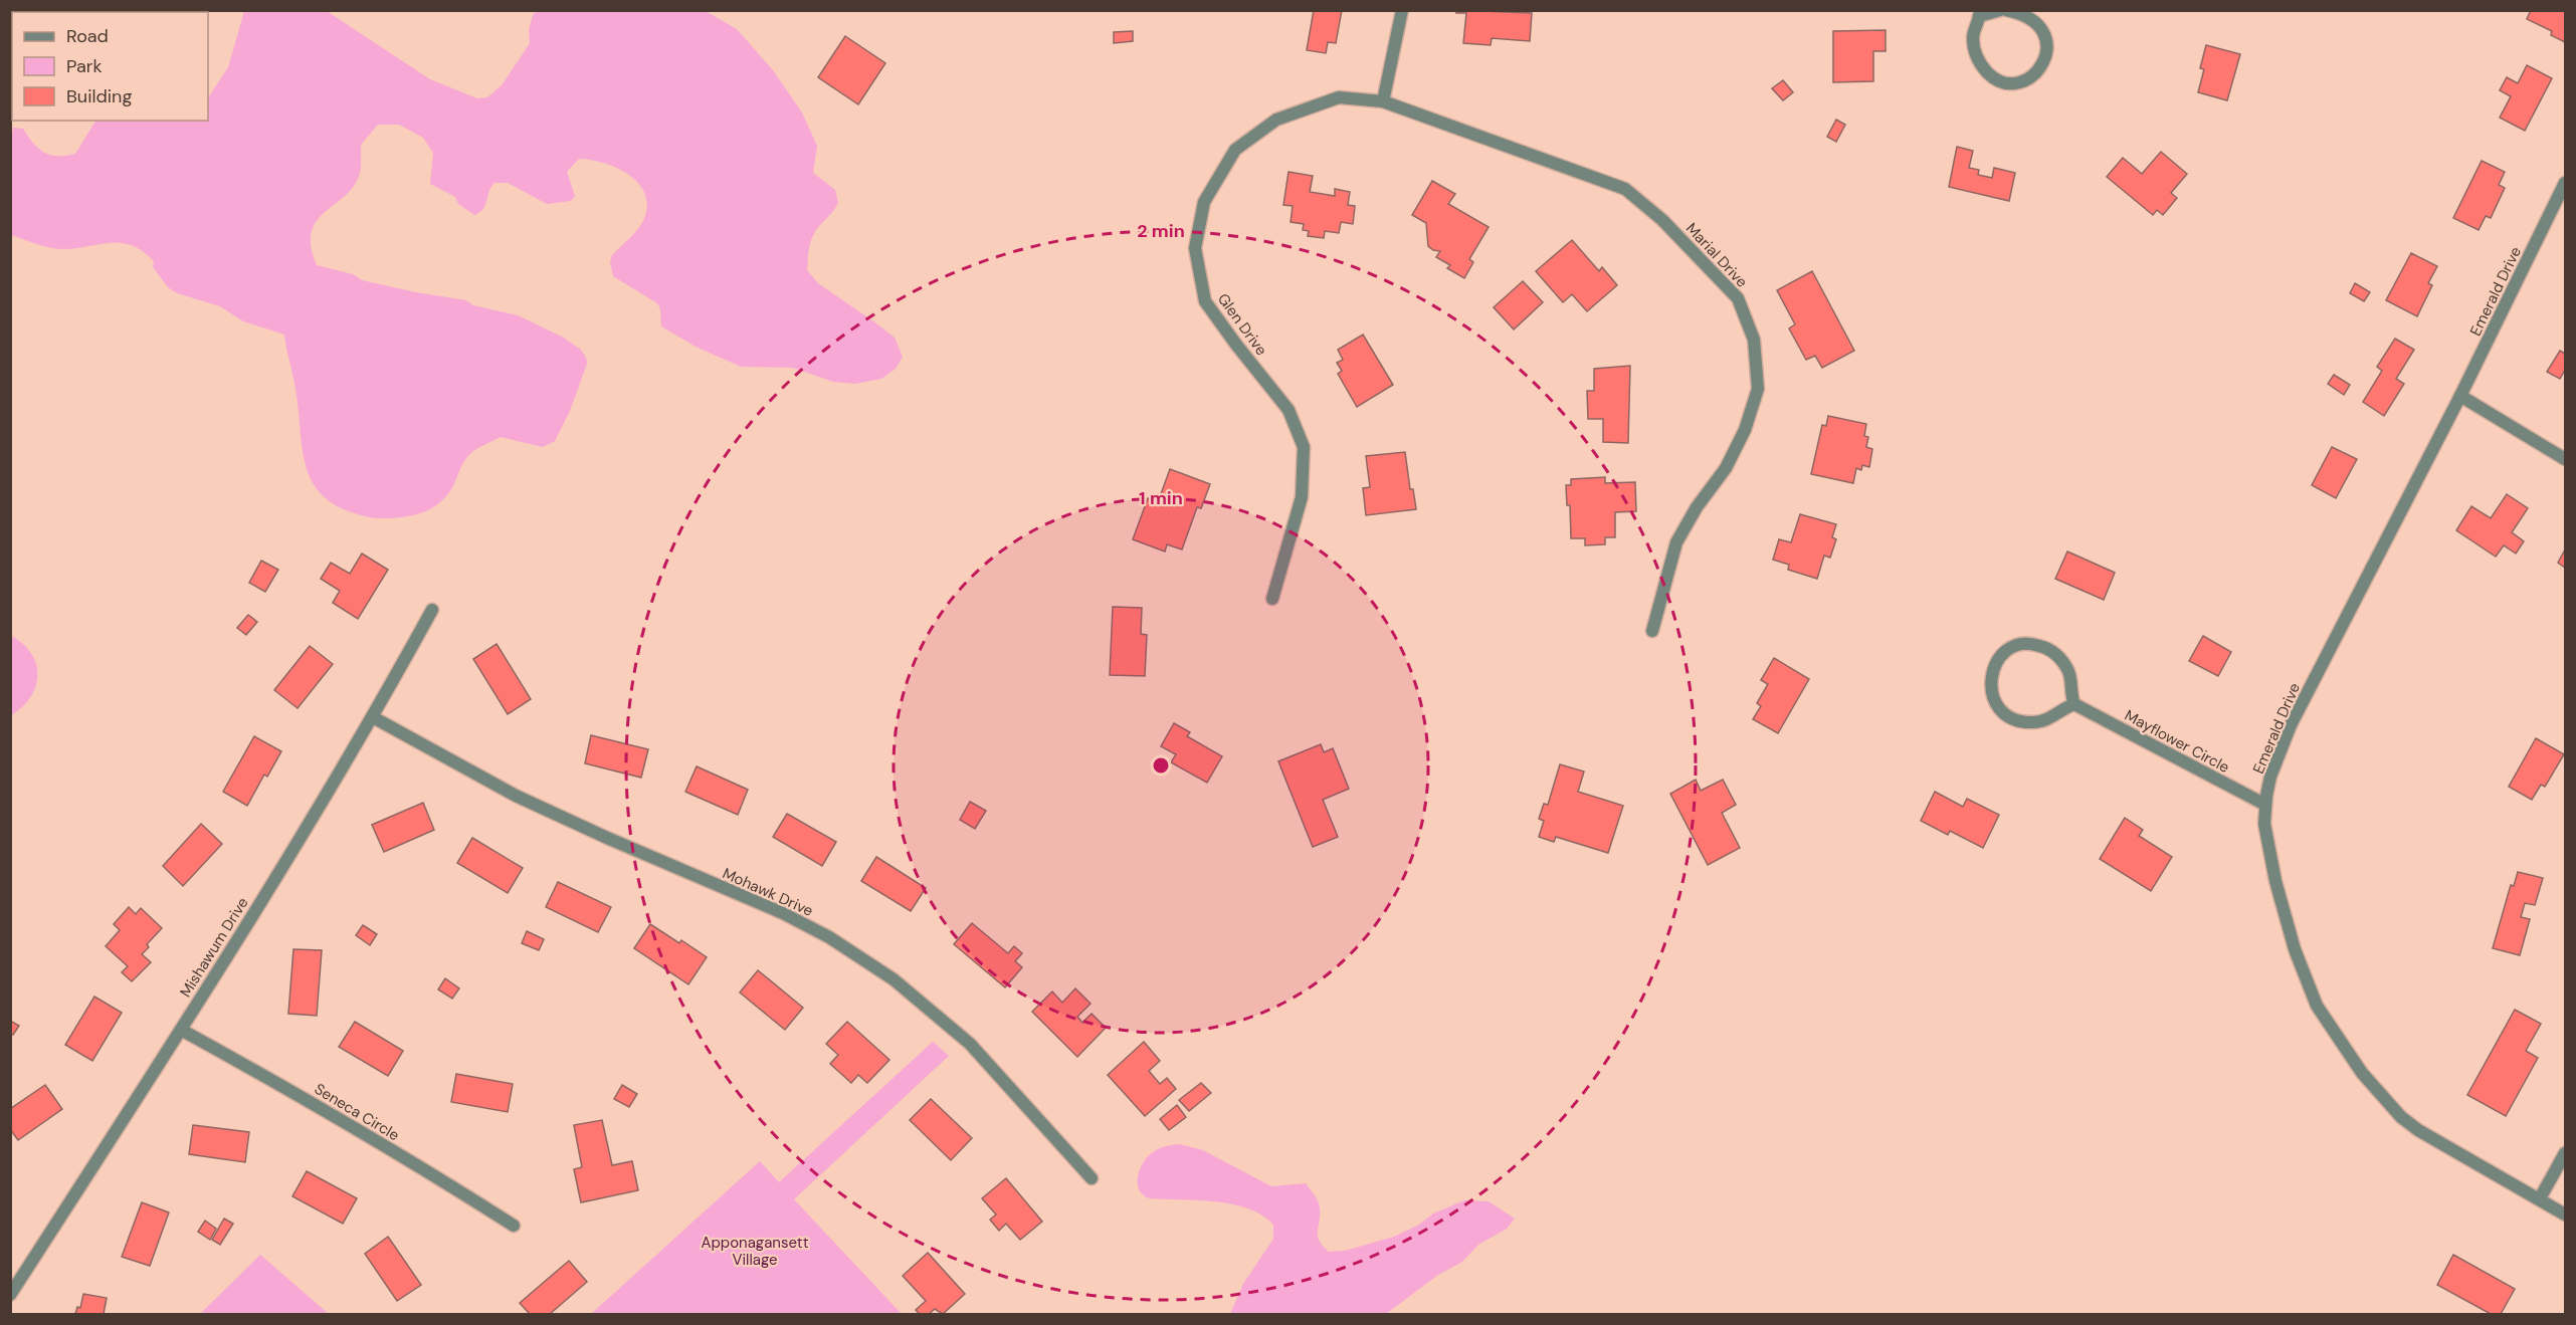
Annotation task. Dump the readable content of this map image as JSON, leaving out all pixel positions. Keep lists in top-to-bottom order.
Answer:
{
  "streets": {
    "street": [
      "Marial Drive",
      "Emerald Drive",
      "Glen Drive",
      "Mayflower Circle",
      "Mohawk Drive",
      "Mishawum Drive",
      "Seneca Circle"
    ]
  },
  "crossings": [
    ["Marial Drive", "Glen Drive"],
    ["Emerald Drive", "Mayflower Circle"],
    ["Mohawk Drive", "Mishawum Drive"],
    ["Mishawum Drive", "Seneca Circle"]
  ],
  "parks": ["Apponagansett Village"],
  "legend": ["Road", "Park", "Building"],
  "rings": ["2 min", "1 min"]
}
